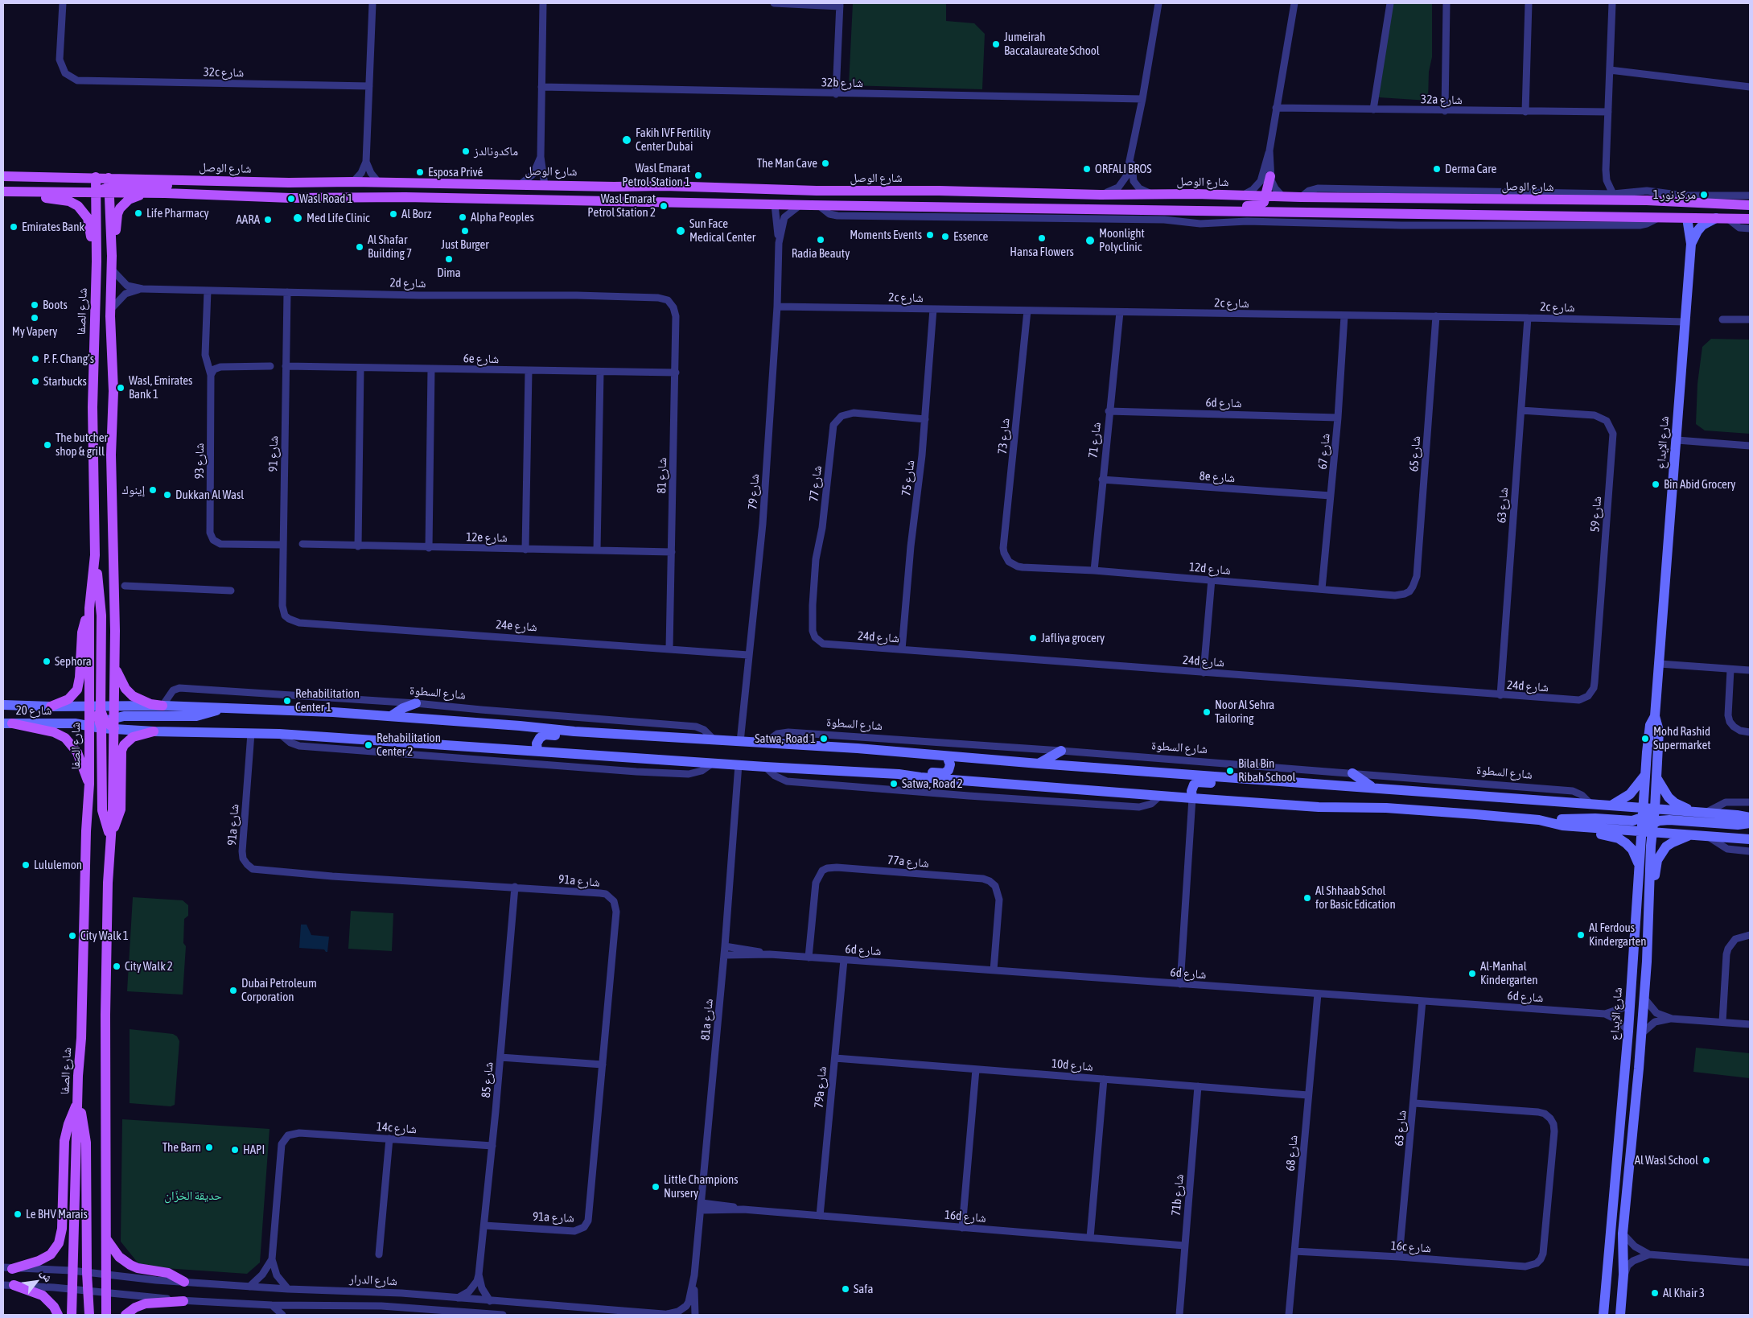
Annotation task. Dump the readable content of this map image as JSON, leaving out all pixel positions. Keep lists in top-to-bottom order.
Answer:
{
  "streets": {
    "main road": [
      "شارع الوصل",
      "شارع الصفا",
      "شارع الإبداع",
      "شارع السطوة",
      "شارع 20"
    ],
    "street": [
      "32c شارع",
      "32b شارع",
      "32a شارع",
      "2d شارع",
      "2c شارع",
      "6e شارع",
      "6d شارع",
      "شارع 73",
      "شارع 71",
      "شارع 67",
      "شارع 91",
      "شارع 65",
      "شارع 93",
      "شارع 81",
      "8e شارع",
      "شارع 75",
      "شارع 77",
      "شارع 79",
      "شارع 63",
      "شارع 59",
      "12e شارع",
      "12d شارع",
      "24e شارع",
      "24d شارع",
      "91a شارع",
      "77a شارع",
      "81a شارع",
      "10d شارع",
      "شارع 85",
      "79a شارع",
      "14c شارع",
      "شارع 68",
      "71b شارع",
      "16d شارع",
      "16c شارع",
      "شارع الدرار"
    ]
  },
  "crossings": [
    ["شارع الوصل", "شارع الصفا"],
    ["شارع الوصل", "شارع الإبداع"],
    ["شارع الوصل", "شارع 79"],
    ["2d شارع", "شارع 91"],
    ["2d شارع", "شارع 81"],
    ["2c شارع", "شارع 73"],
    ["2c شارع", "شارع 71"],
    ["2c شارع", "شارع الإبداع"],
    ["2c شارع", "شارع 67"],
    ["2c شارع", "شارع 65"],
    ["2c شارع", "شارع 75"],
    ["2c شارع", "شارع 79"],
    ["2c شارع", "شارع 63"],
    ["شارع الصفا", "شارع السطوة"],
    ["شارع الصفا", "شارع 20"],
    ["شارع الصفا", "شارع الدرار"],
    ["6e شارع", "شارع 91"],
    ["6e شارع", "شارع 81"],
    ["6d شارع", "شارع 71"],
    ["6d شارع", "شارع الإبداع"],
    ["6d شارع", "شارع 67"],
    ["6d شارع", "شارع 63"],
    ["6d شارع", "77a شارع"],
    ["6d شارع", "81a شارع"],
    ["6d شارع", "79a شارع"],
    ["6d شارع", "شارع 68"],
    ["شارع 73", "12d شارع"],
    ["شارع 71", "8e شارع"],
    ["شارع 71", "12d شارع"],
    ["شارع الإبداع", "شارع السطوة"],
    ["شارع 67", "8e شارع"],
    ["شارع 67", "12d شارع"],
    ["شارع 91", "شارع 93"],
    ["شارع 91", "24e شارع"],
    ["شارع 65", "12d شارع"],
    ["شارع 81", "12e شارع"],
    ["شارع 81", "24e شارع"],
    ["شارع 75", "شارع 77"],
    ["شارع 75", "24d شارع"],
    ["شارع 77", "24d شارع"],
    ["شارع 79", "24e شارع"],
    ["شارع 79", "شارع السطوة"],
    ["شارع 63", "شارع 59"],
    ["شارع 63", "24d شارع"],
    ["شارع 63", "16c شارع"],
    ["شارع 59", "24d شارع"],
    ["شارع السطوة", "شارع 20"],
    ["91a شارع", "شارع 85"],
    ["81a شارع", "16d شارع"],
    ["81a شارع", "شارع الدرار"],
    ["10d شارع", "79a شارع"],
    ["10d شارع", "شارع 68"],
    ["10d شارع", "71b شارع"],
    ["شارع 85", "14c شارع"],
    ["شارع 85", "شارع الدرار"],
    ["79a شارع", "16d شارع"],
    ["شارع 68", "16c شارع"],
    ["71b شارع", "16d شارع"]
  ],
  "parks": ["حديقة الخزّان"],
  "places": [
    "Jumeirah Baccalaureate School",
    "Fakih IVF Fertility Center Dubai",
    "ماكدونالدز",
    "The Man Cave",
    "ORFALI BROS",
    "Derma Care",
    "Esposa Privé",
    "Wasl Emarat Petrol Station 1",
    "مركز نور 1",
    "Wasl Road 1",
    "Wasl Emarat Petrol Station 2",
    "Life Pharmacy",
    "Al Borz",
    "Alpha Peoples",
    "Med Life Clinic",
    "AARA",
    "Emirates Bank",
    "Just Burger",
    "Sun Face Medical Center",
    "Moments Events",
    "Essence",
    "Hansa Flowers",
    "Radia Beauty",
    "Moonlight Polyclinic",
    "Al Shafar Building 7",
    "Dima",
    "Boots",
    "My Vapery",
    "P. F. Chang’s",
    "Starbucks",
    "Wasl, Emirates Bank 1",
    "The butcher shop & grill",
    "Bin Abid Grocery",
    "إينوك",
    "Dukkan Al Wasl",
    "Jafliya grocery",
    "Sephora",
    "Rehabilitation Center 1",
    "Noor Al Sehra Tailoring",
    "Satwa, Road 1",
    "Mohd Rashid Supermarket",
    "Rehabilitation Center 2",
    "Bilal Bin Ribah School",
    "Satwa, Road 2",
    "Lululemon",
    "Al Shhaab Schol for Basic Edication",
    "Al Ferdous Kindergarten",
    "City Walk 1",
    "City Walk 2",
    "Al-Manhal Kindergarten",
    "Dubai Petroleum Corporation",
    "The Barn",
    "HAPI",
    "Al Wasl School",
    "Little Champions Nursery",
    "Le BHV Marais",
    "Safa",
    "Al Khair 3"
  ],
  "north": "top right"
}
